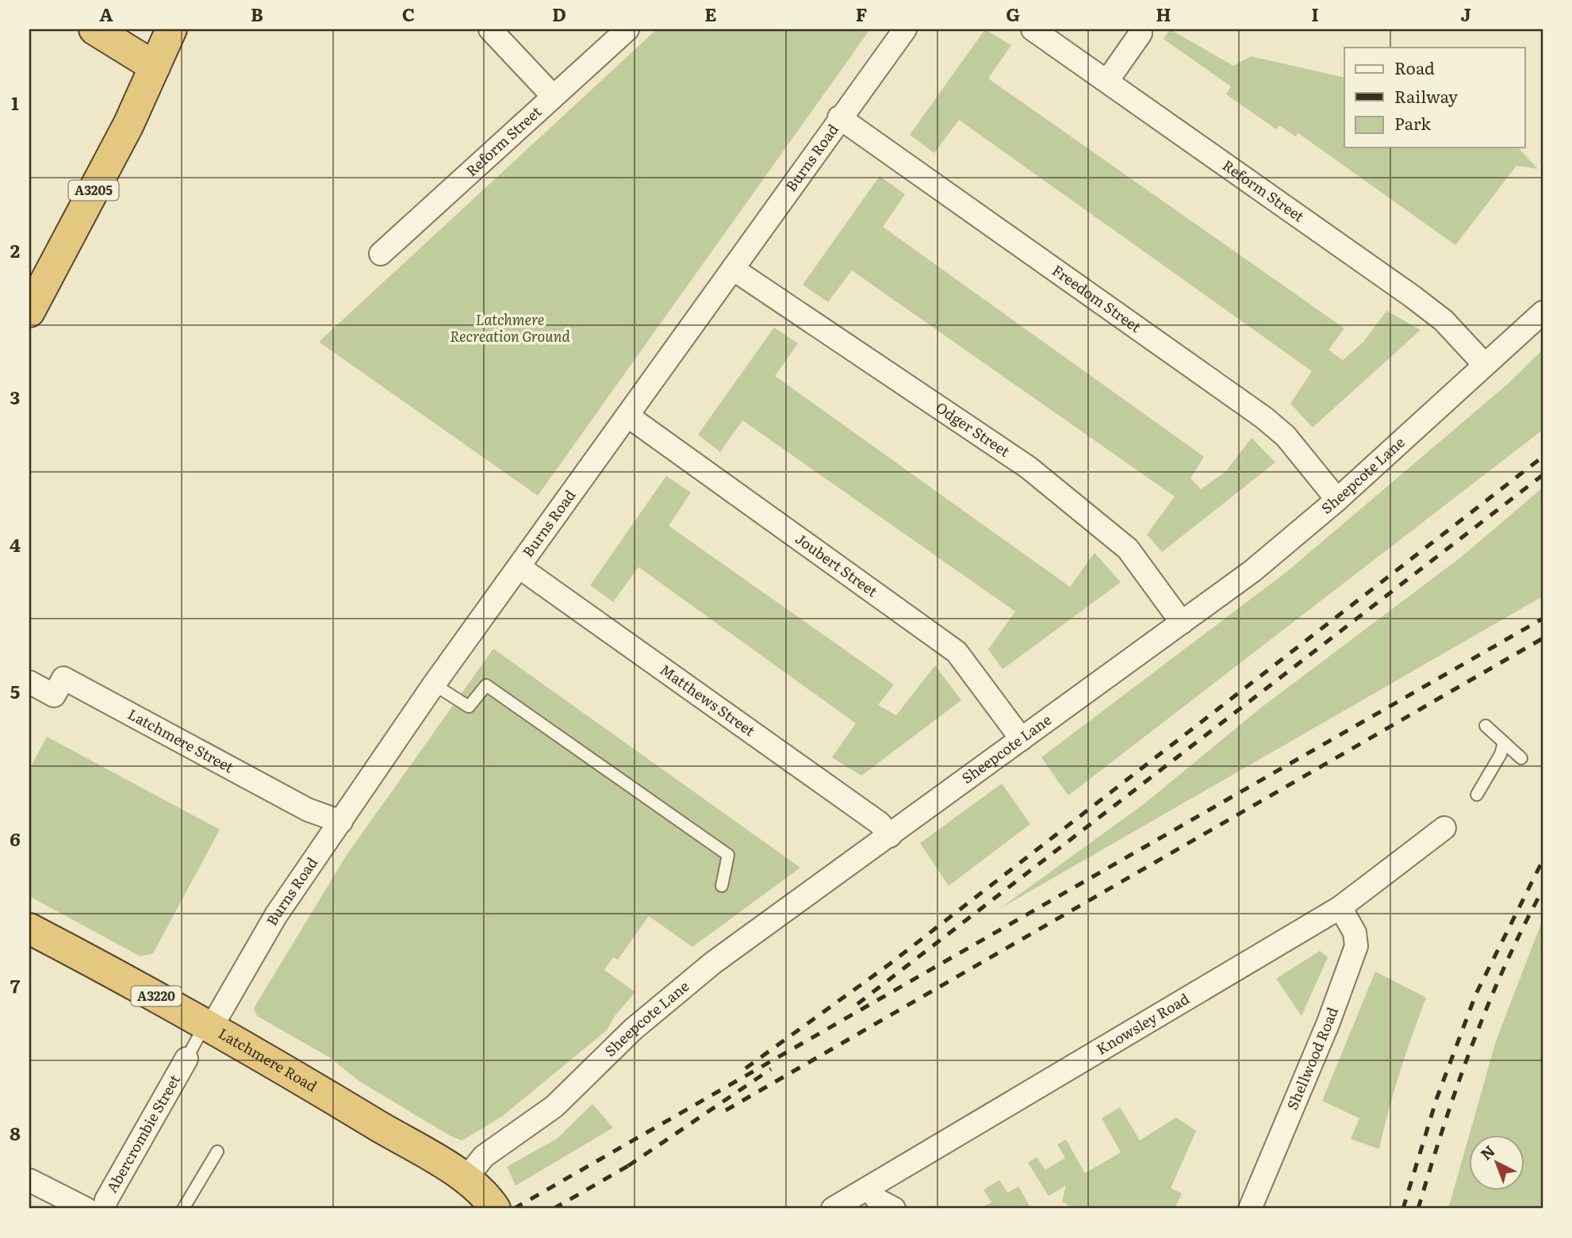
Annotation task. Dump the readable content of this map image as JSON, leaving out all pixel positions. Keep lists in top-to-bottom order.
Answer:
{
  "streets": {
    "highway": ["A3205", "A3220", "Latchmere Road"],
    "street": [
      "Reform Street",
      "Burns Road",
      "Freedom Street",
      "Odger Street",
      "Sheepcote Lane",
      "Joubert Street",
      "Matthews Street",
      "Latchmere Street",
      "Knowsley Road",
      "Shellwood Road",
      "Abercrombie Street"
    ]
  },
  "crossings": [
    ["Reform Street", "Sheepcote Lane"],
    ["Burns Road", "Freedom Street"],
    ["Burns Road", "Odger Street"],
    ["Burns Road", "Joubert Street"],
    ["Burns Road", "Matthews Street"],
    ["Burns Road", "Latchmere Street"],
    ["Burns Road", "Latchmere Road"],
    ["Freedom Street", "Sheepcote Lane"],
    ["Odger Street", "Sheepcote Lane"],
    ["Sheepcote Lane", "Joubert Street"],
    ["Sheepcote Lane", "Matthews Street"],
    ["Sheepcote Lane", "Latchmere Road"],
    ["Knowsley Road", "Shellwood Road"]
  ],
  "parks": ["Latchmere Recreation Ground"],
  "legend": ["Road", "Railway", "Park"],
  "north": "top left",
  "grid": {
    "columns": [
      "A",
      "B",
      "C",
      "D",
      "E",
      "F",
      "G",
      "H",
      "I",
      "J"
    ],
    "rows": [
      "1",
      "2",
      "3",
      "4",
      "5",
      "6",
      "7",
      "8"
    ]
  }
}
